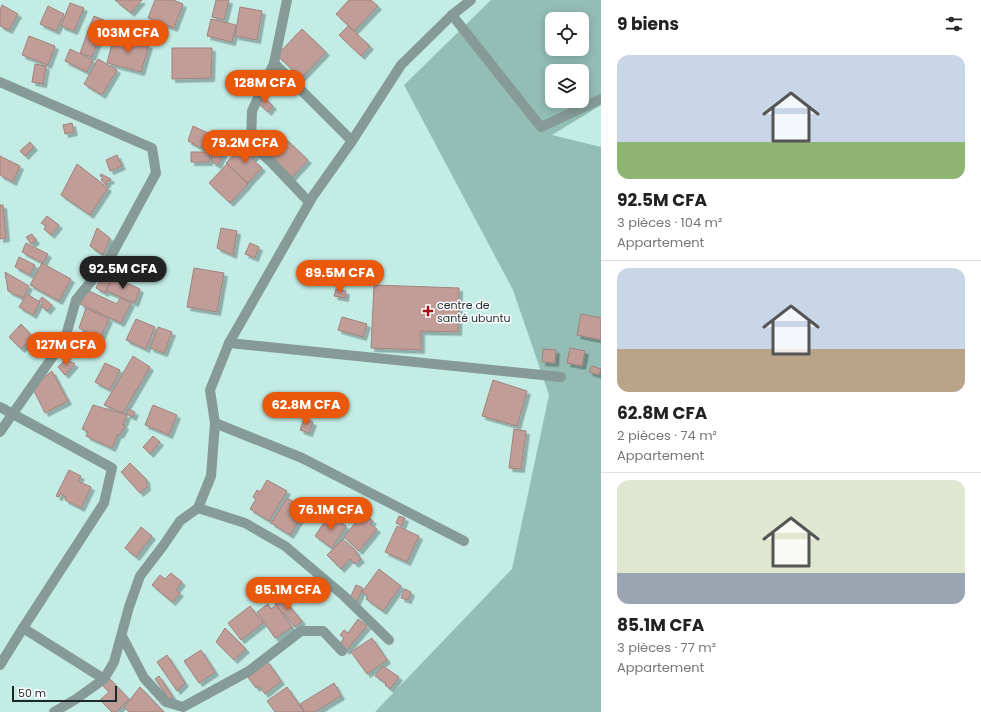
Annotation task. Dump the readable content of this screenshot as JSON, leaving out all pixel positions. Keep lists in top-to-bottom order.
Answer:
{
  "places": {
    "health": ["centre de santé ubuntu"]
  },
  "scale_bar": "50 m",
  "page": {
    "heading": "9 biens",
    "price": [
      "103M CFA",
      "128M CFA",
      "79.2M CFA",
      "92.5M CFA",
      "89.5M CFA",
      "127M CFA",
      "62.8M CFA",
      "76.1M CFA",
      "85.1M CFA"
    ],
    "list": [
      {
        "name": "92.5M CFA",
        "note": "3 pièces · 104 m² · Appartement"
      },
      {
        "name": "62.8M CFA",
        "note": "2 pièces · 74 m² · Appartement"
      },
      {
        "name": "85.1M CFA",
        "note": "3 pièces · 77 m² · Appartement"
      }
    ],
    "scale": "50 m"
  }
}
